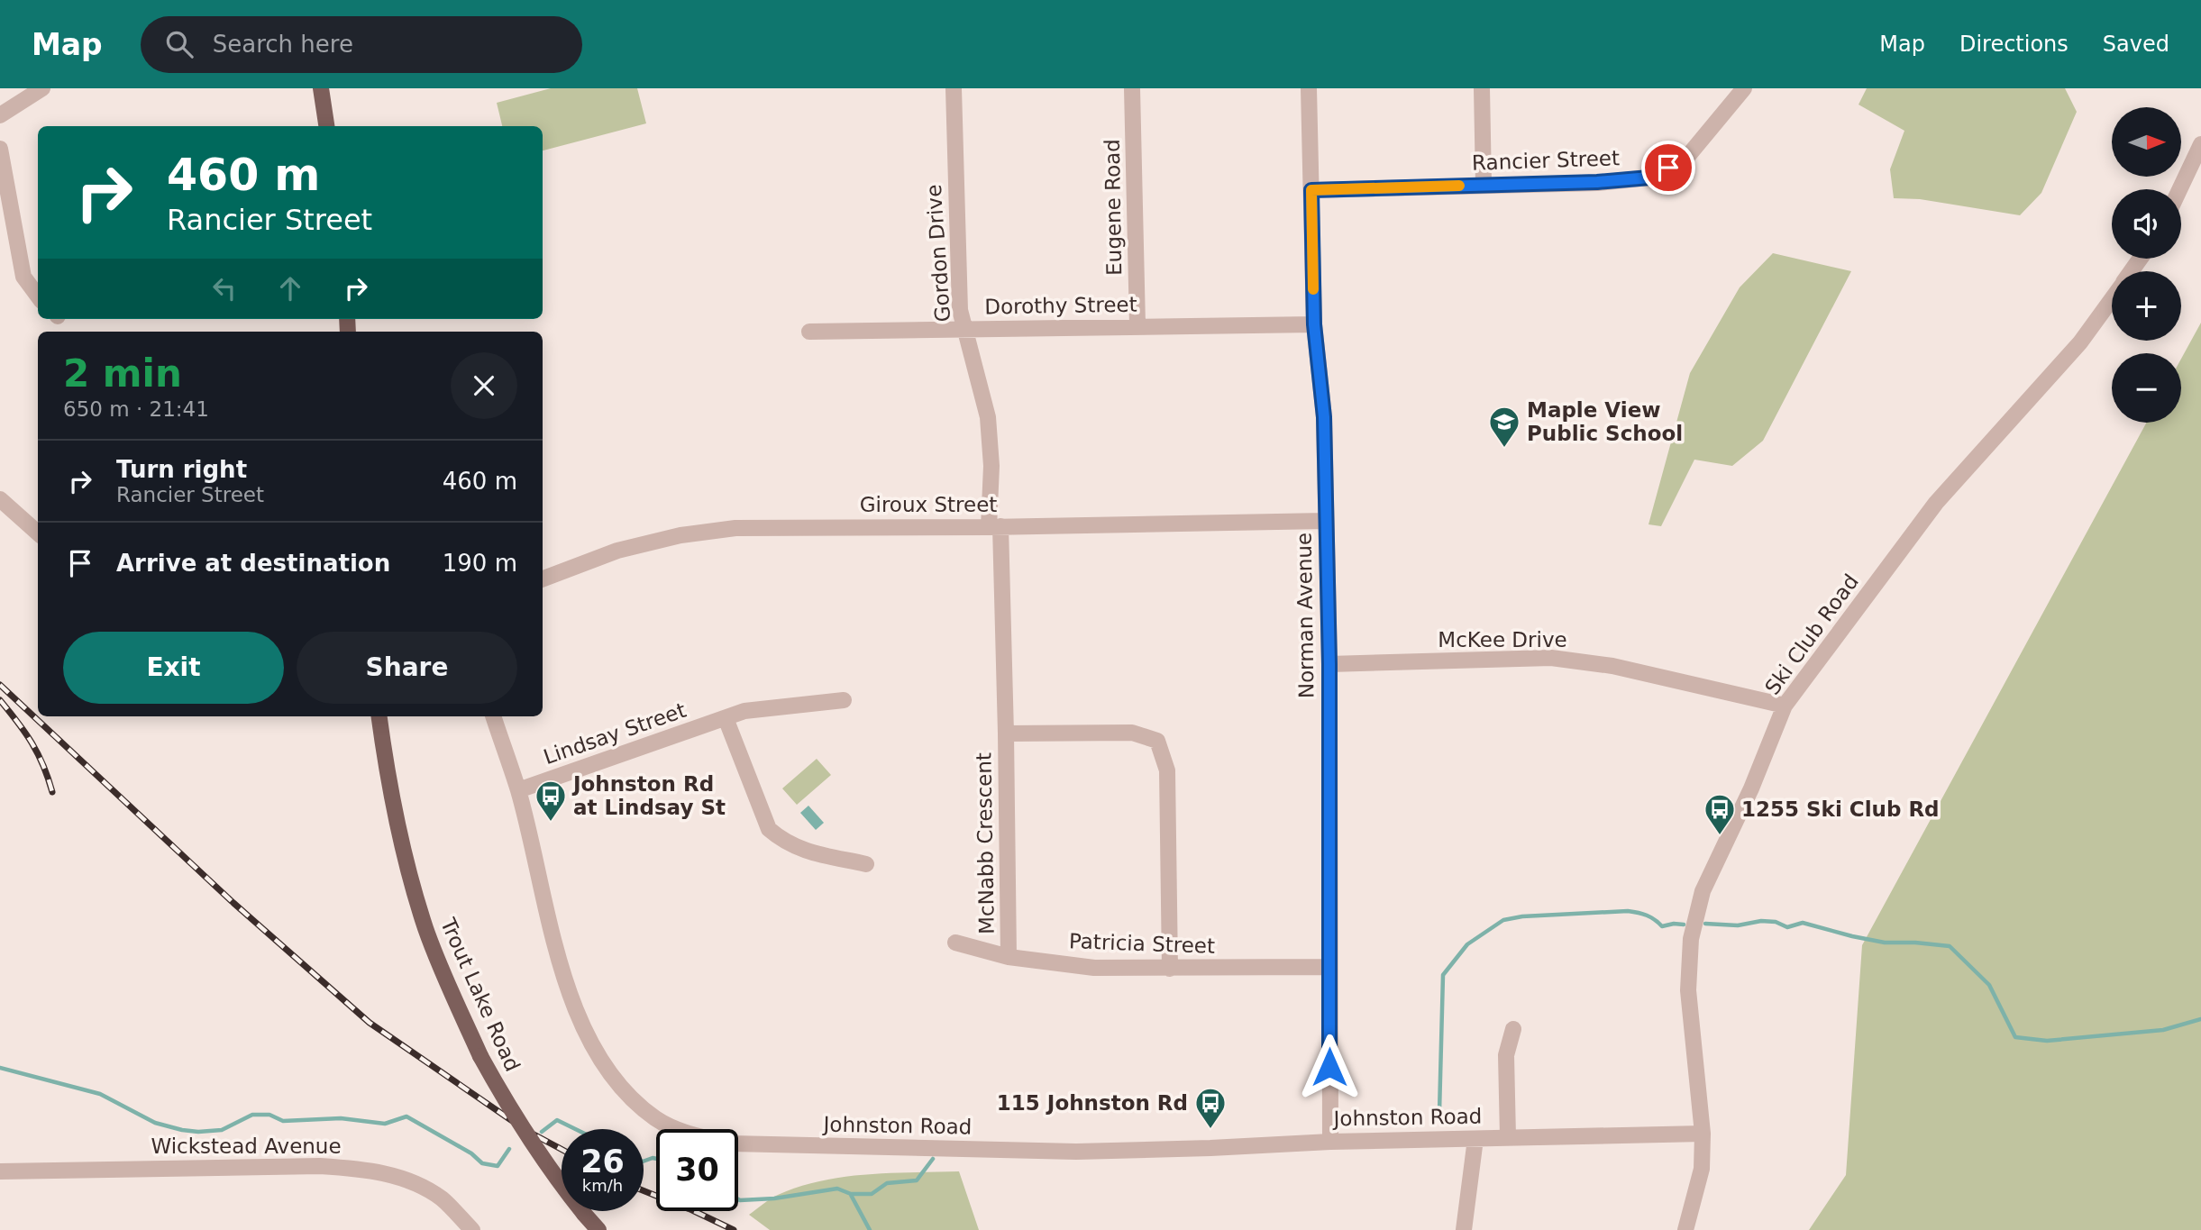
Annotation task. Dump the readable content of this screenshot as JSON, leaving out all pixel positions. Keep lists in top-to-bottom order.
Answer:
{
  "streets": {
    "main road": ["Trout Lake Road"],
    "street": [
      "Rancier Street",
      "Eugene Road",
      "Gordon Drive",
      "Dorothy Street",
      "Giroux Street",
      "Norman Avenue",
      "Ski Club Road",
      "McKee Drive",
      "Lindsay Street",
      "McNabb Crescent",
      "Patricia Street",
      "Johnston Road",
      "Wickstead Avenue"
    ]
  },
  "crossings": [
    ["Rancier Street", "Norman Avenue"],
    ["Eugene Road", "Dorothy Street"],
    ["Gordon Drive", "Dorothy Street"],
    ["Gordon Drive", "Giroux Street"],
    ["Gordon Drive", "McNabb Crescent"],
    ["Dorothy Street", "Norman Avenue"],
    ["Giroux Street", "Norman Avenue"],
    ["Norman Avenue", "McKee Drive"],
    ["Norman Avenue", "Patricia Street"],
    ["Norman Avenue", "Johnston Road"],
    ["Ski Club Road", "McKee Drive"],
    ["Ski Club Road", "Johnston Road"],
    ["Lindsay Street", "Johnston Road"],
    ["McNabb Crescent", "Patricia Street"]
  ],
  "places": {
    "school or university": ["Maple View Public School"],
    "bus stop": ["Johnston Rd at Lindsay St", "1255 Ski Club Rd", "115 Johnston Rd"]
  },
  "north": "right",
  "page": {
    "header": "Map",
    "search": "Search here",
    "nav": ["Map", "Directions", "Saved"],
    "map_buttons": ["+", "−"],
    "turn": ["460 m", "Rancier Street"],
    "heading": ["2 min", "650 m · 21:41"],
    "list": [
      {
        "name": "Turn right",
        "note": "Rancier Street",
        "value": "460 m"
      },
      {
        "name": "Arrive at destination",
        "value": "190 m"
      }
    ],
    "buttons": ["Exit", "Share"],
    "speed": "26 km/h",
    "limit": "30"
  }
}
